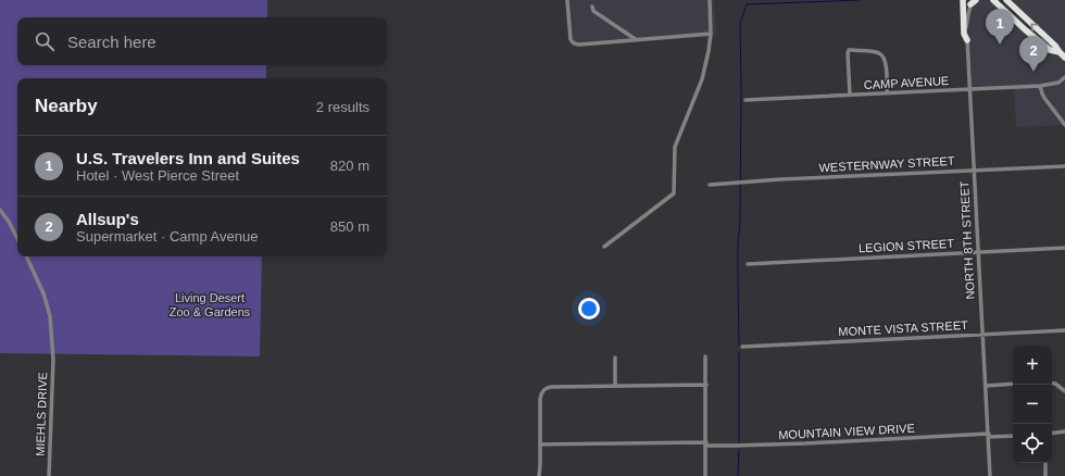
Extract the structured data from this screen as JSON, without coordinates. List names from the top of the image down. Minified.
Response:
{"streets":{"street":["CAMP AVENUE","WESTERNWAY STREET","NORTH 8TH STREET","LEGION STREET","MONTE VISTA STREET","MIEHLS DRIVE","MOUNTAIN VIEW DRIVE"]},"crossings":[["CAMP AVENUE","NORTH 8TH STREET"],["WESTERNWAY STREET","NORTH 8TH STREET"],["NORTH 8TH STREET","LEGION STREET"],["NORTH 8TH STREET","MONTE VISTA STREET"],["NORTH 8TH STREET","MOUNTAIN VIEW DRIVE"]],"parks":["Living Desert Zoo & Gardens"],"page":{"pins":["1","2"],"search":"Search here","heading":["Nearby","2 results"],"list":[{"mark":"1","name":"U.S. Travelers Inn and Suites","note":"Hotel · West Pierce Street","value":"820 m"},{"mark":"2","name":"Allsup's","note":"Supermarket · Camp Avenue","value":"850 m"}],"map_buttons":["+","−"]}}
